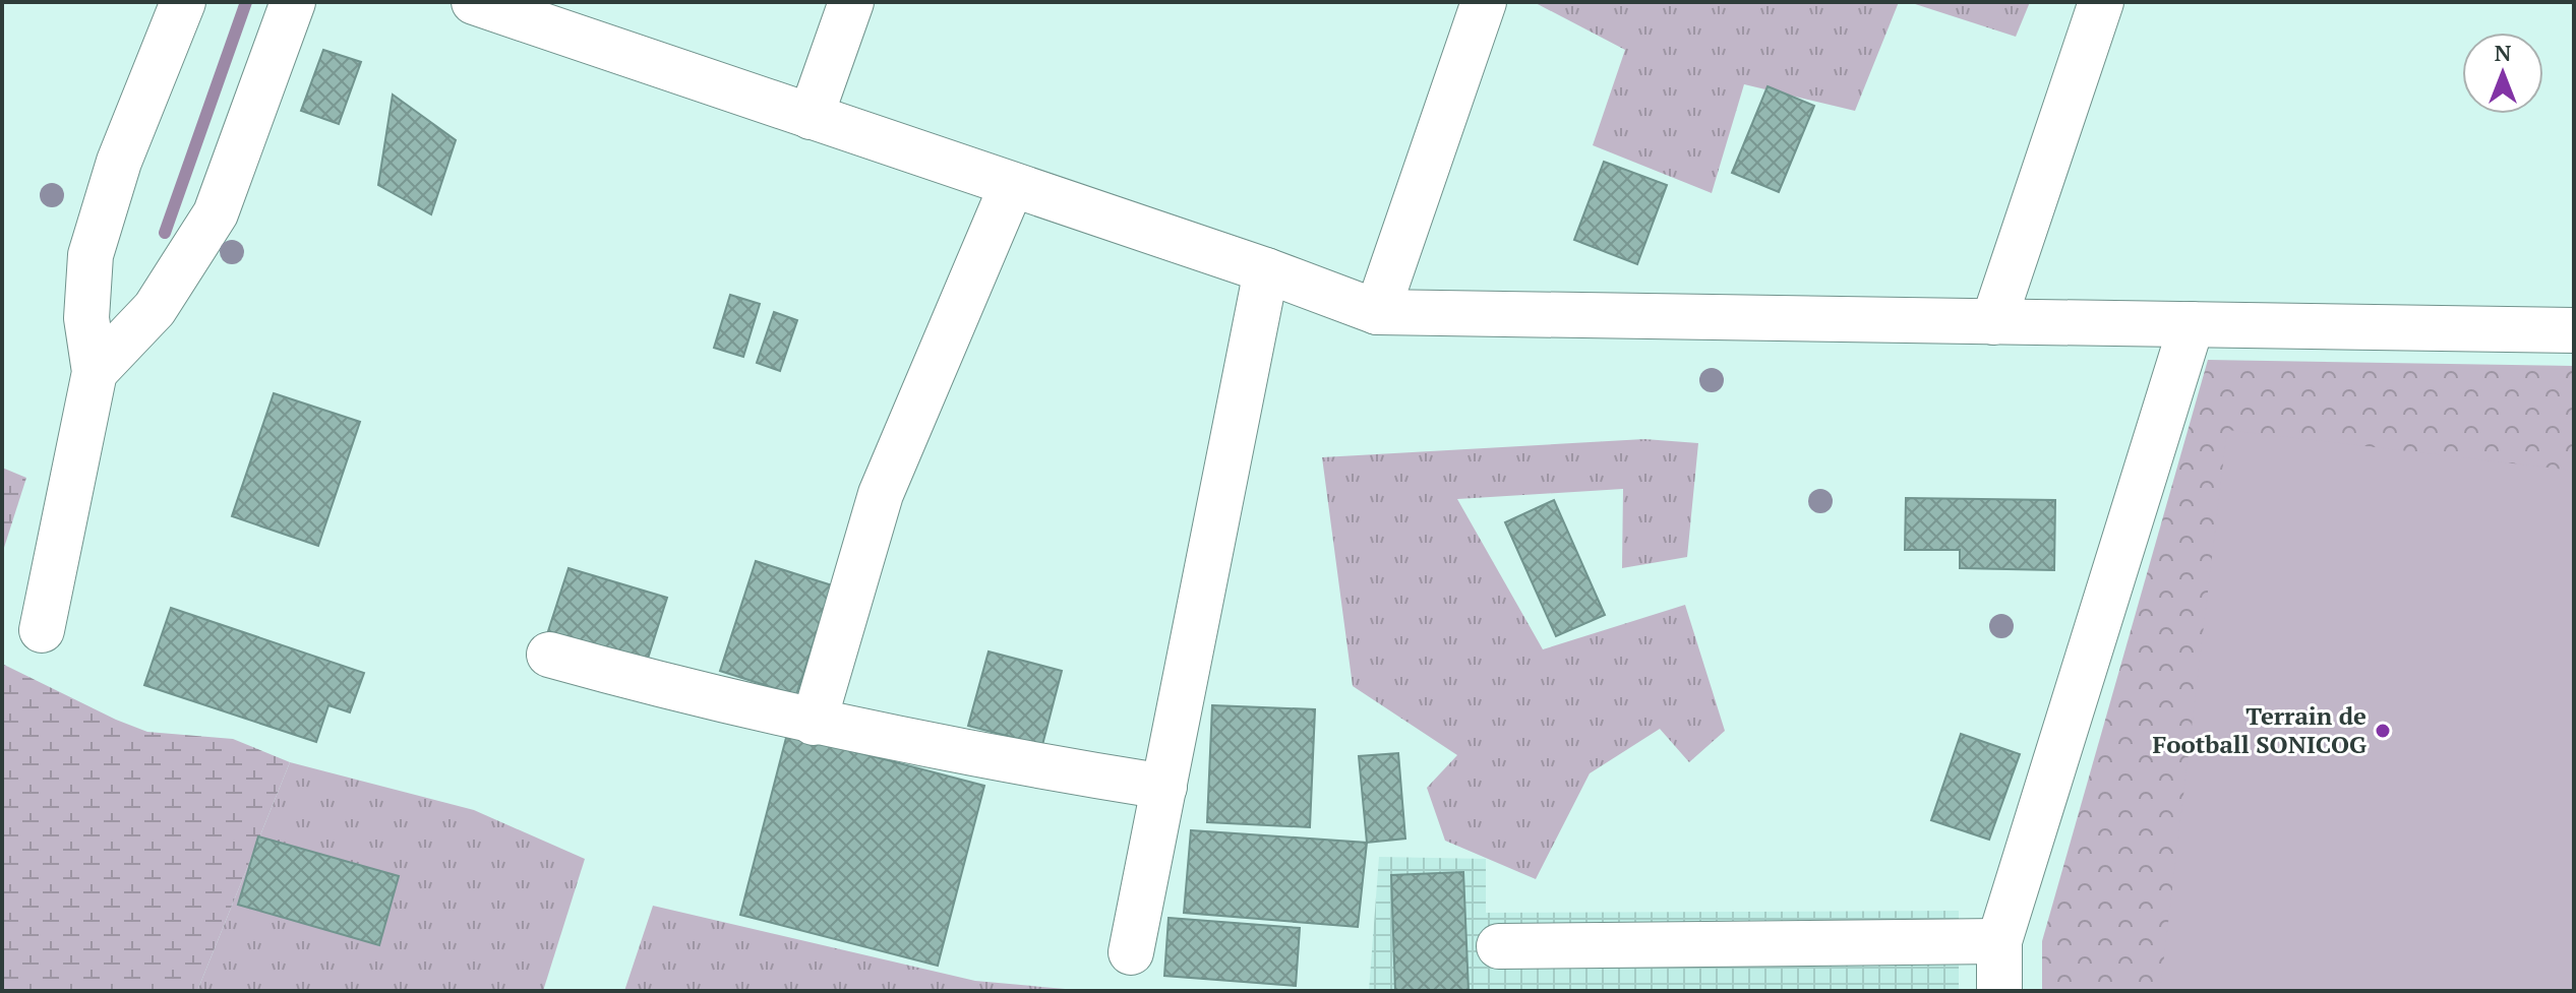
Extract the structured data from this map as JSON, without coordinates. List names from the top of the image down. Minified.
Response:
{"places":["Terrain de Football SONICOG"],"north":"top"}
